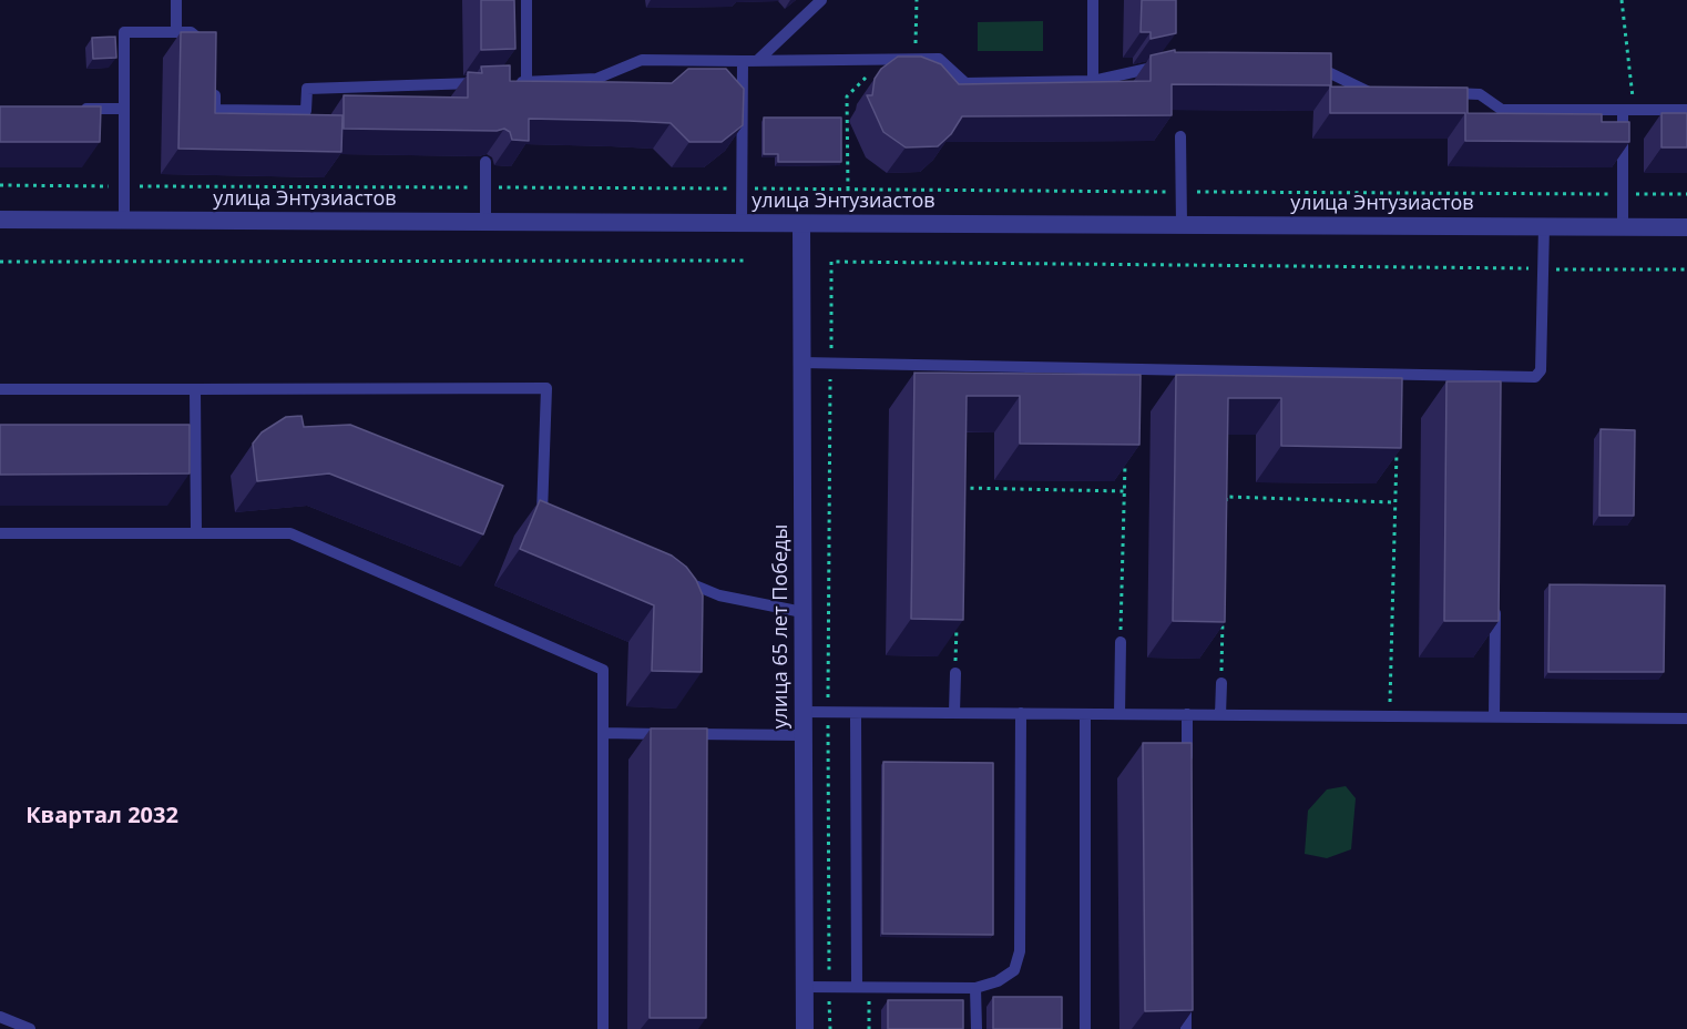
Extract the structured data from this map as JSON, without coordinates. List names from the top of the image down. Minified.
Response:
{"streets":{"street":["улица Энтузиастов","улица 65 лет Победы"]},"crossings":[["улица Энтузиастов","улица 65 лет Победы"]],"districts":["Квартал 2032"]}
